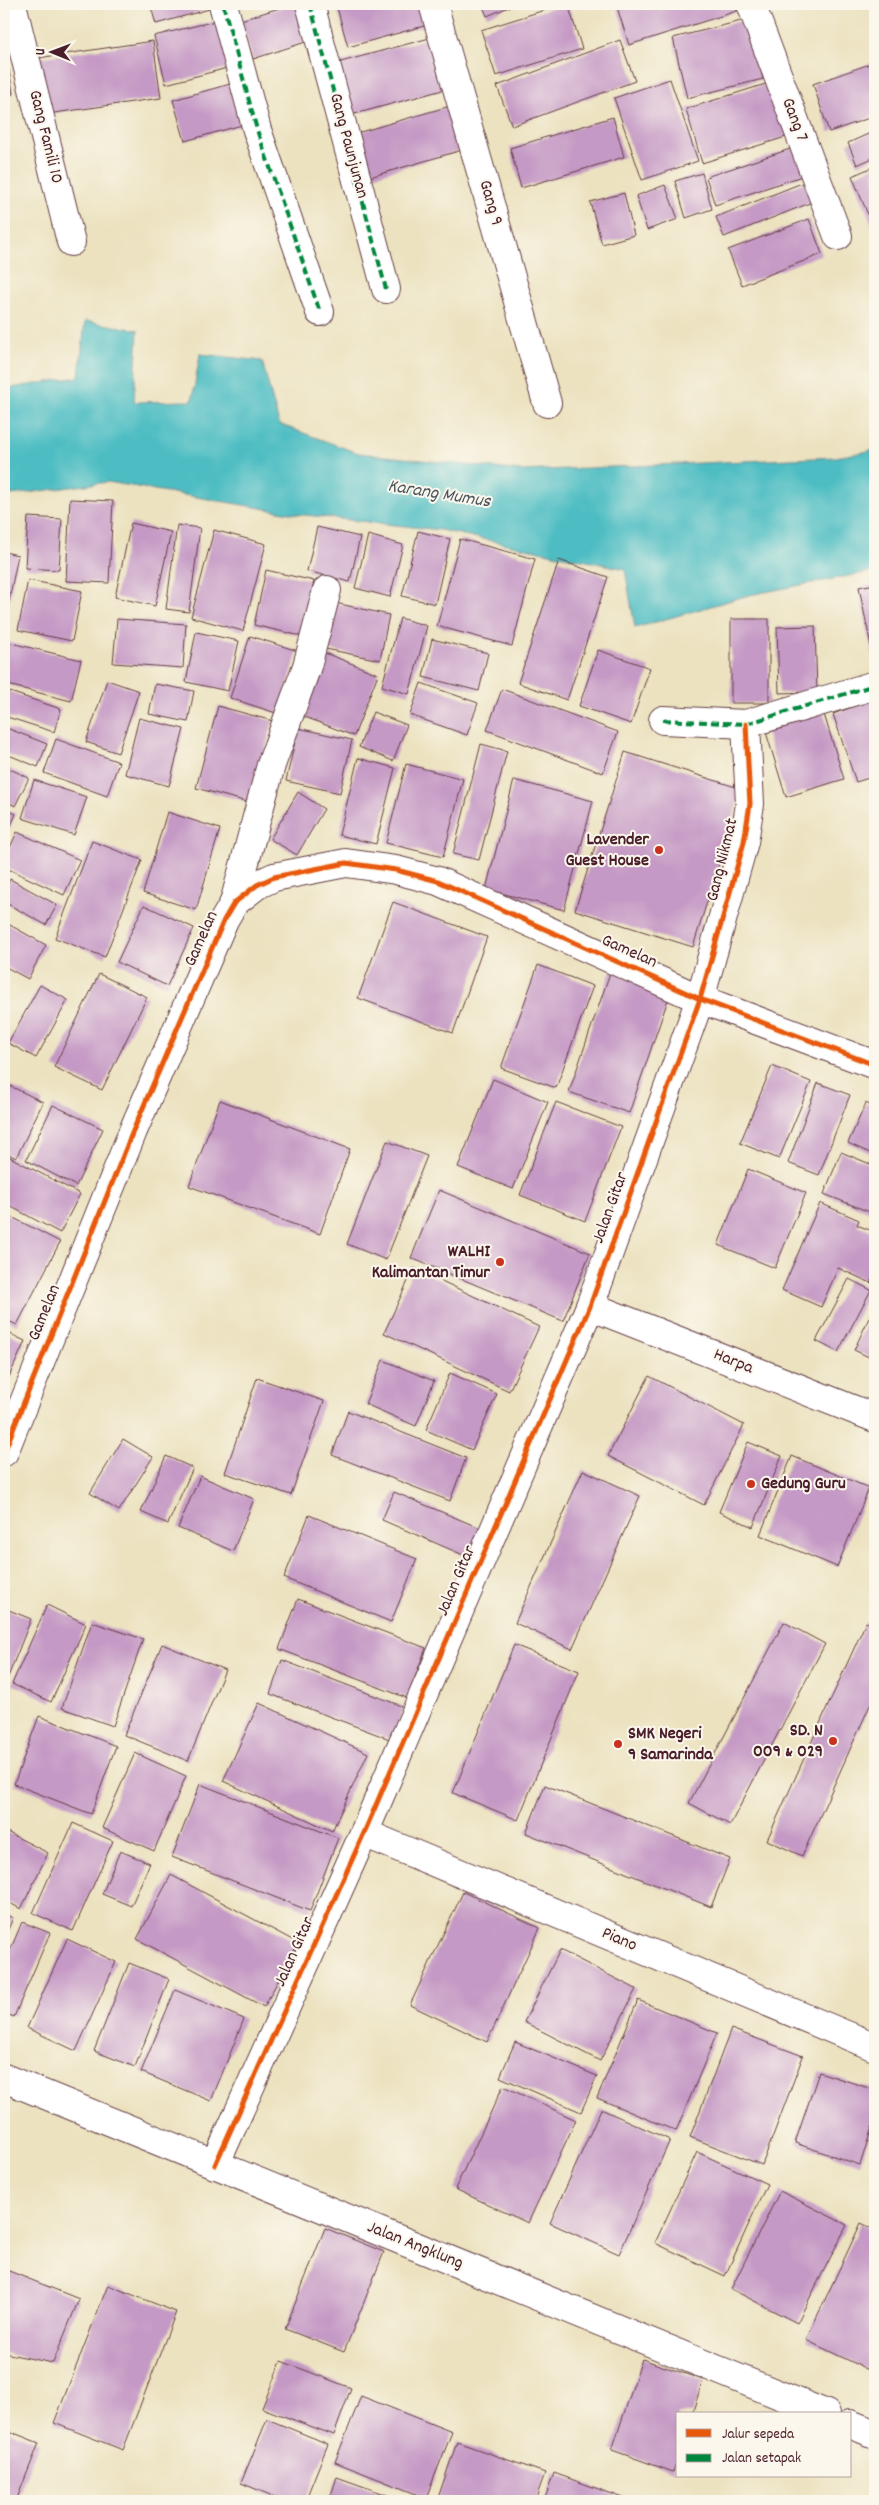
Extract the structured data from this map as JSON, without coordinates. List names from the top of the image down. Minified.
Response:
{"streets":{"street":["Gang 7","Gang Famili 10","Gang Paunjunan","Gang 9","Gang Nikmat","Gamelan","Jalan Gitar","Harpa","Piano","Jalan Angklung"]},"crossings":[["Gang Nikmat","Gamelan"],["Gang Nikmat","Jalan Gitar"],["Gamelan","Jalan Gitar"],["Jalan Gitar","Harpa"],["Jalan Gitar","Piano"],["Jalan Gitar","Jalan Angklung"]],"water":["Karang Mumus"],"places":["Lavender Guest House","WALHI Kalimantan Timur","Gedung Guru","SD. N 009 & 029","SMK Negeri 9 Samarinda"],"legend":["Jalur sepeda","Jalan setapak"],"north":"left"}
